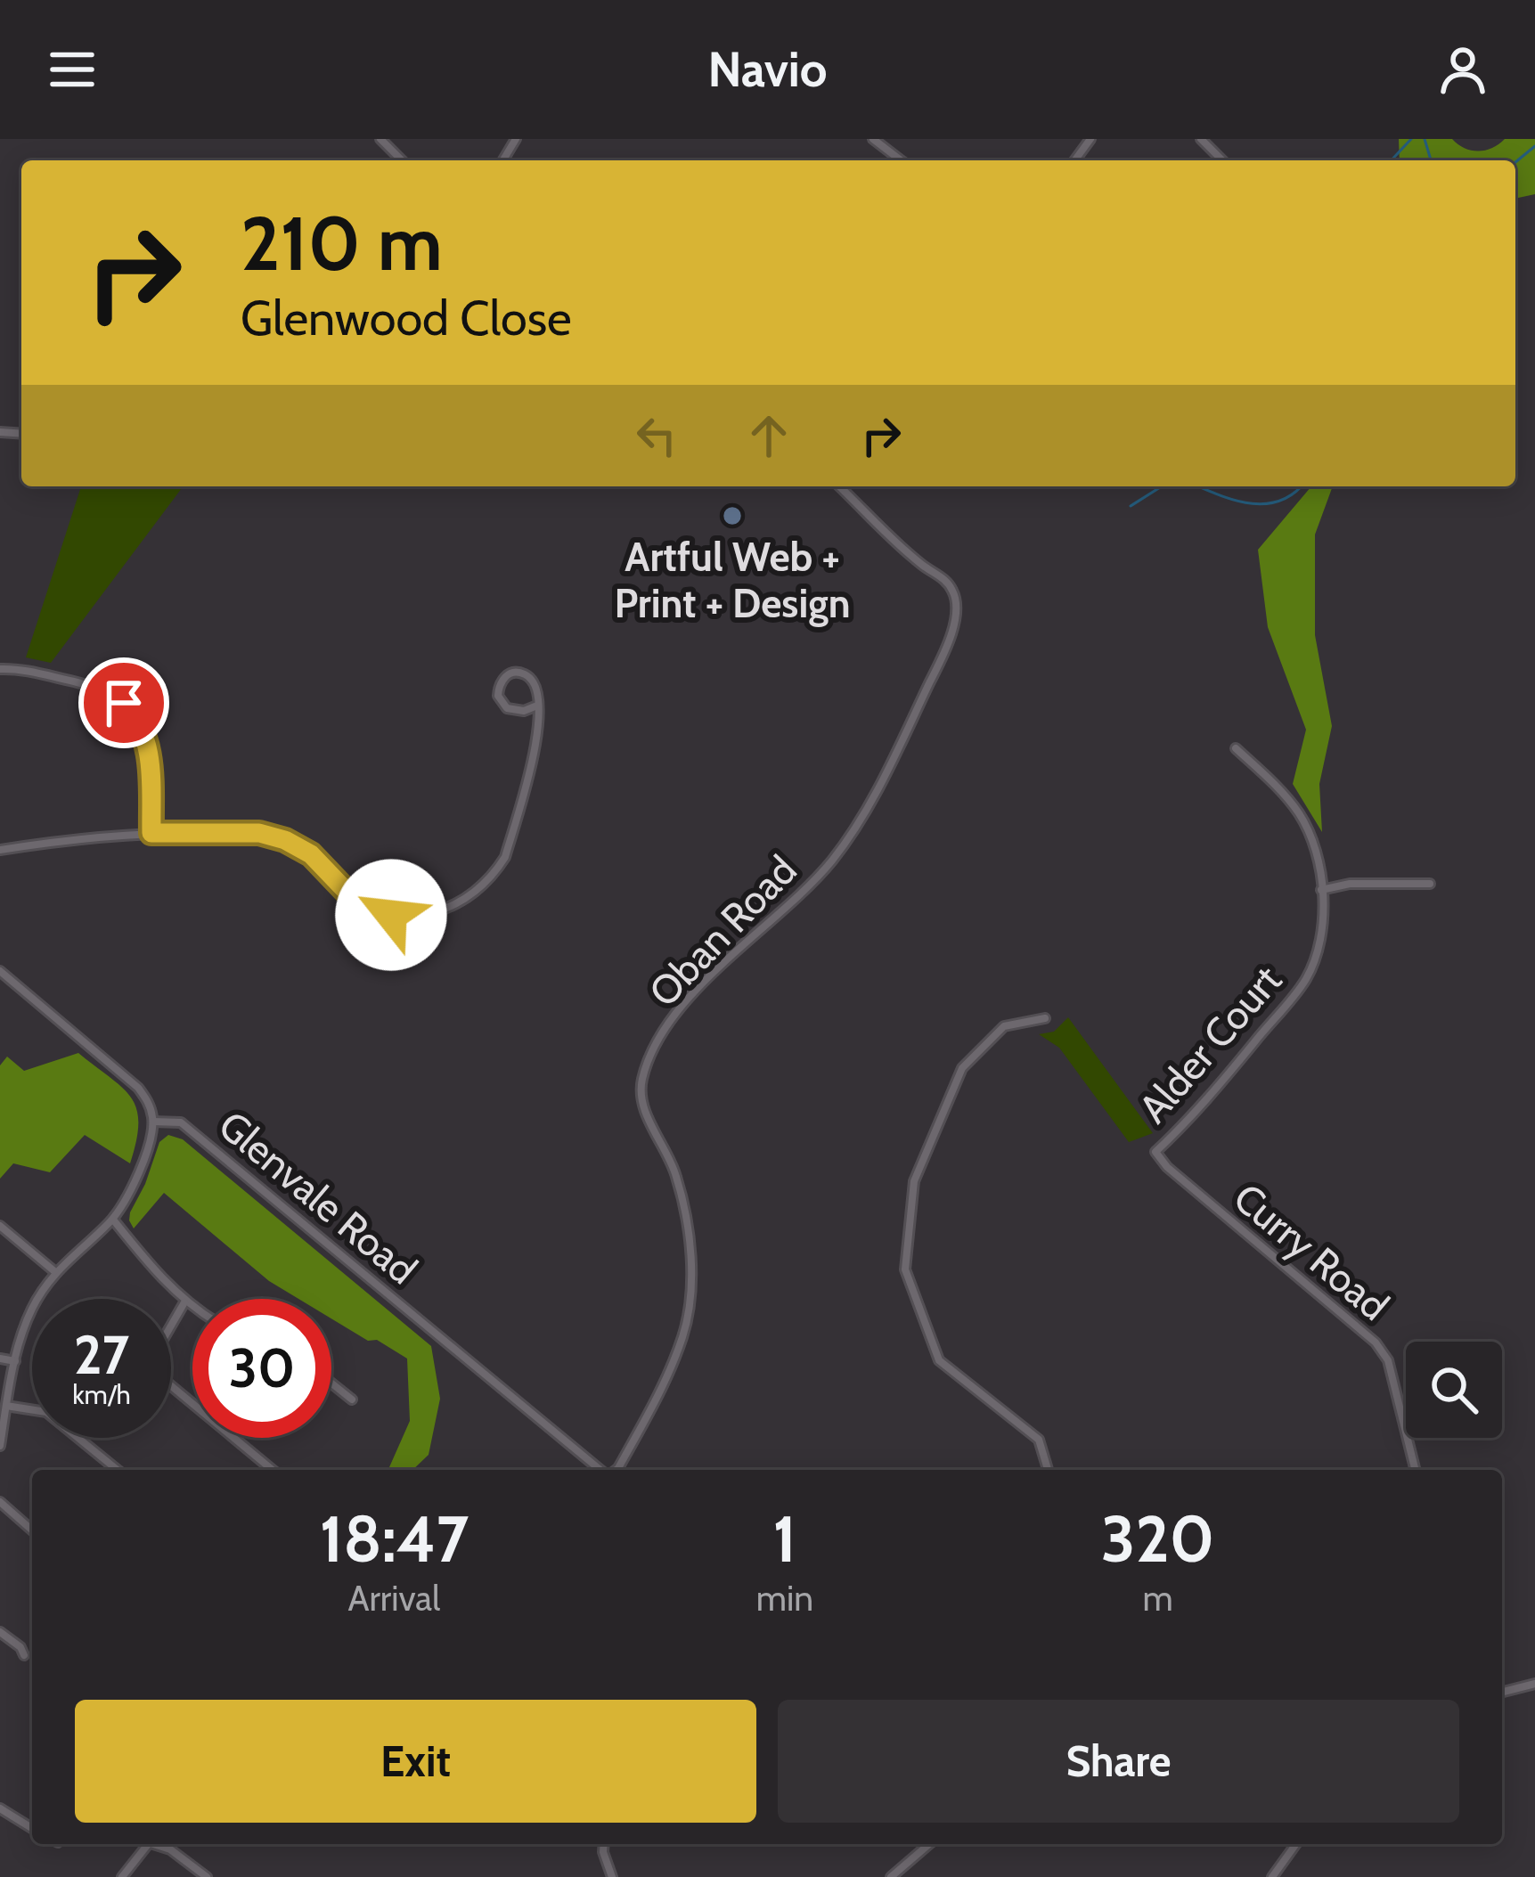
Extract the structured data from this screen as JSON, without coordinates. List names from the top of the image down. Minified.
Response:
{"streets":{"street":["Oban Road","Alder Court","Glenvale Road","Curry Road"]},"crossings":[["Alder Court","Curry Road"]],"places":["Artful Web + Print + Design"],"page":{"header":"Navio","turn":["210 m","Glenwood Close"],"speed":"27 km/h","limit":"30","eta":["18:47","Arrival","1","min","320","m"],"buttons":["Exit","Share"]}}
